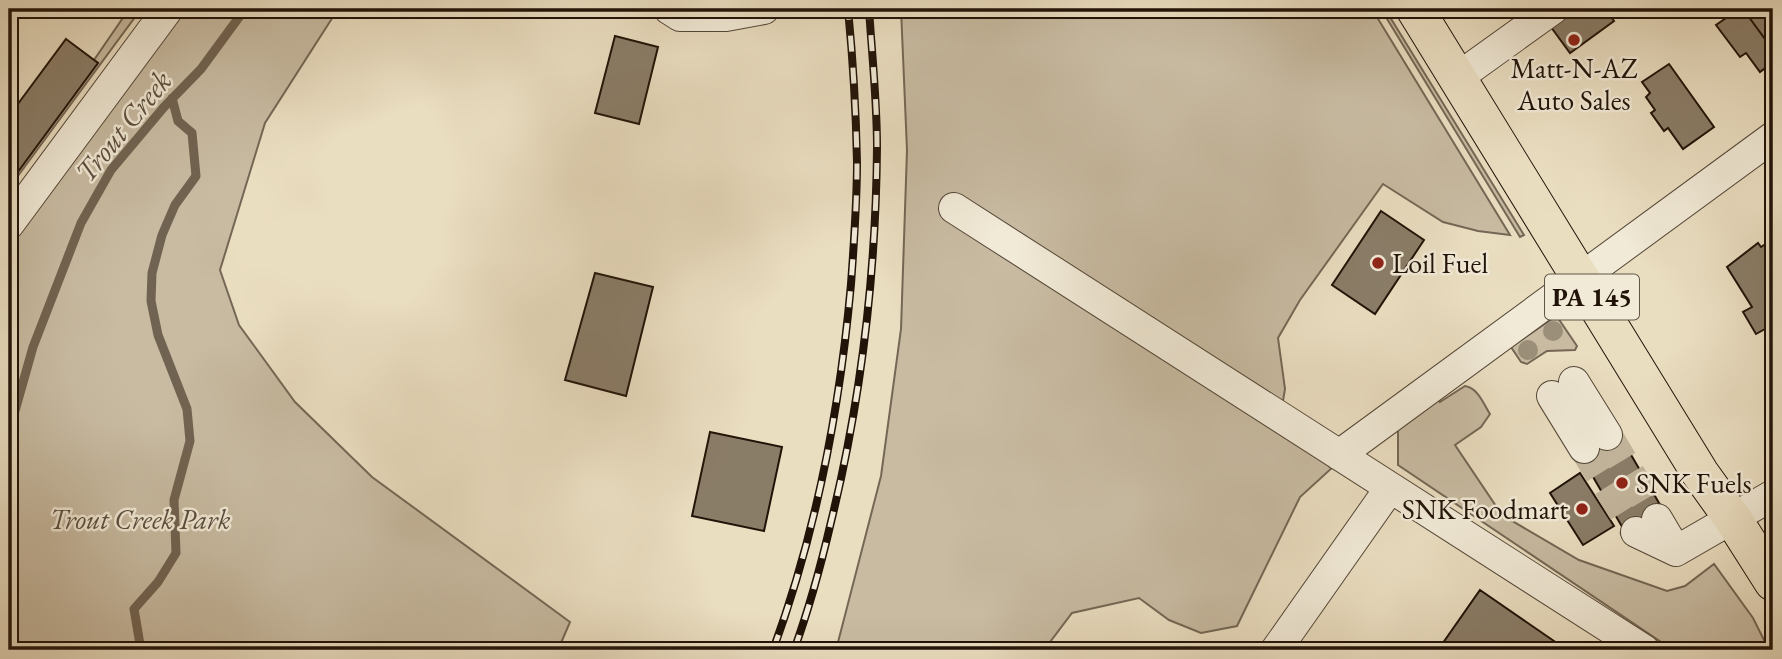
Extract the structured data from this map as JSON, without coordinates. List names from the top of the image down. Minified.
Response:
{"streets":{"main road":["PA 145"]},"water":["Trout Creek"],"parks":["Trout Creek Park"],"places":["Matt-N-AZ Auto Sales","Loil Fuel","SNK Fuels","SNK Foodmart"]}
